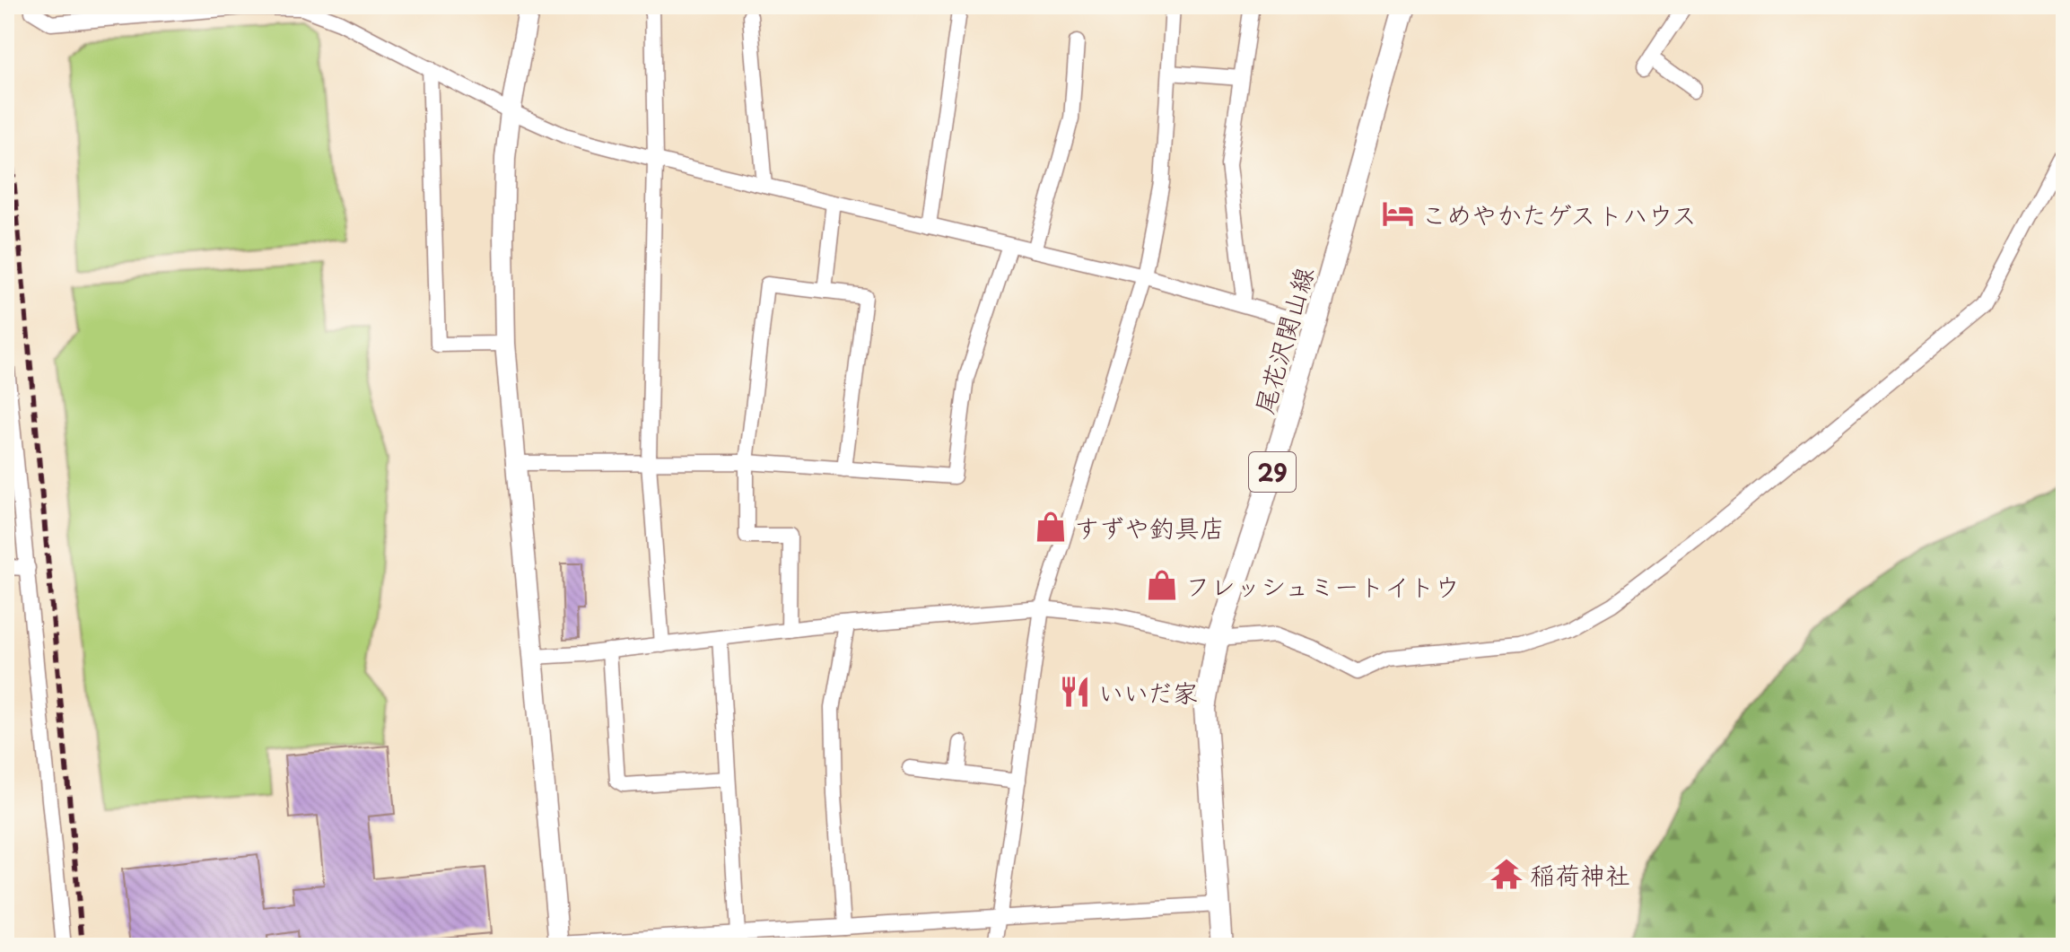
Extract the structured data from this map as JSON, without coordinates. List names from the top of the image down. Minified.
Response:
{"streets":{"main road":["尾花沢関山線","29"]},"places":{"hotel":["こめやかたゲストハウス"],"shop":["すずや釣具店","フレッシュミートイトウ"],"restaurant":["いいだ家"],"temple":["稲荷神社"]}}
